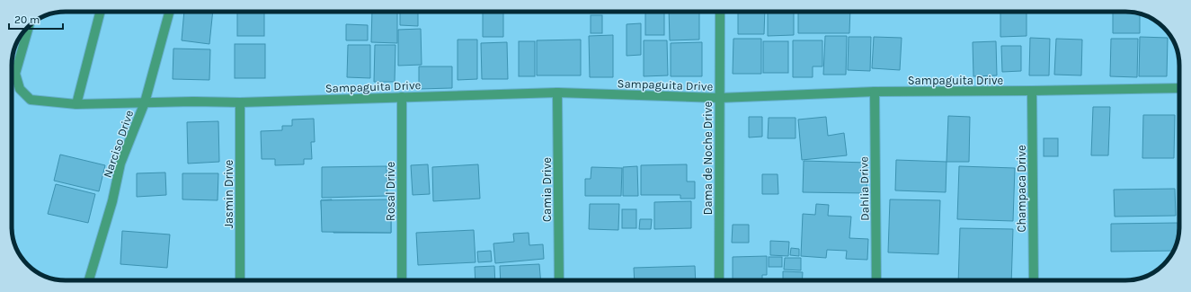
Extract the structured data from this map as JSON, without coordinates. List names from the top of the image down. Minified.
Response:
{"streets":{"street":["Sampaguita Drive","Narciso Drive","Dama de Noche Drive","Dahlia Drive","Champaca Drive","Camia Drive","Rosal Drive","Jasmin Drive"]},"crossings":[["Sampaguita Drive","Narciso Drive"],["Sampaguita Drive","Dama de Noche Drive"],["Sampaguita Drive","Dahlia Drive"],["Sampaguita Drive","Champaca Drive"],["Sampaguita Drive","Camia Drive"],["Sampaguita Drive","Rosal Drive"],["Sampaguita Drive","Jasmin Drive"]],"scale_bar":"20 m"}
